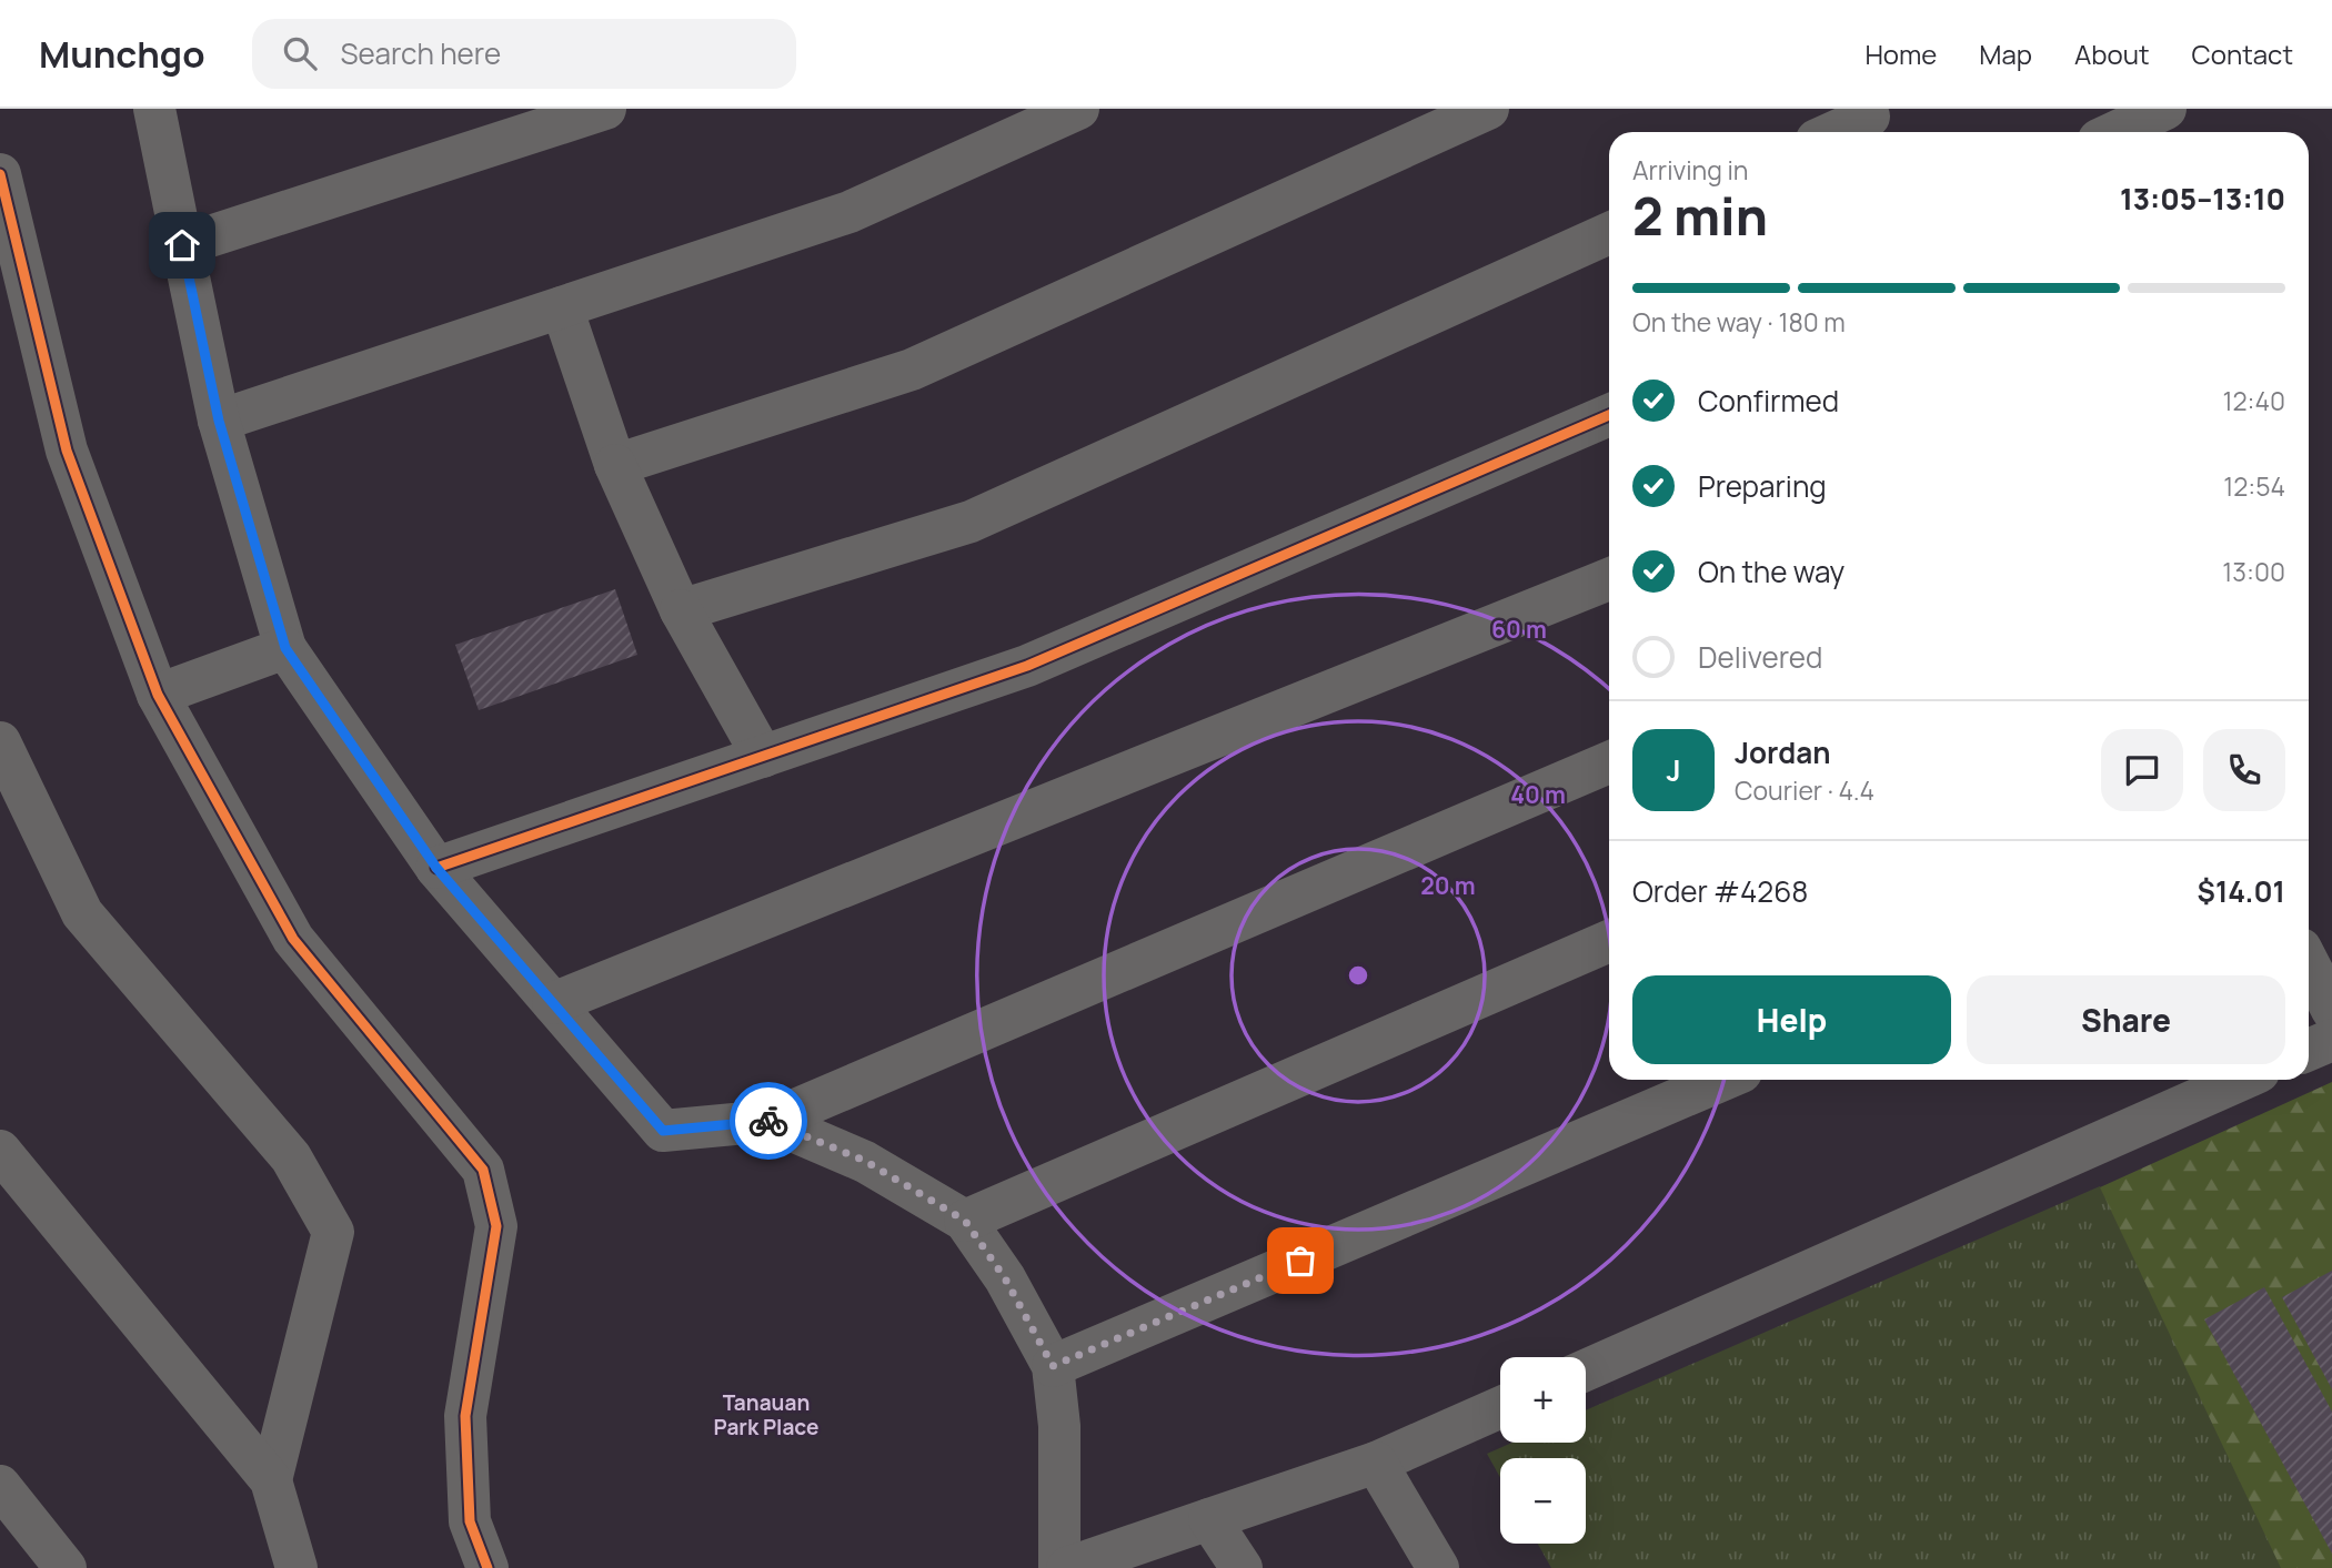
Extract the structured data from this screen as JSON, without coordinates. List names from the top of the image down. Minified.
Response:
{"districts":["Tanauan Park Place"],"page":{"header":"Munchgo","search":"Search here","nav":["Home","Map","About","Contact"],"heading":["2 min","Arriving in","13:05–13:10"],"panel":["Jordan","Courier · 4.4","Order #4268","$14.01"],"bar":"On the way · 180 m","list":[["Confirmed","12:40"],["Preparing","12:54"],["On the way","13:00"],"Delivered"],"round":"J","buttons":["Help","Share"],"map_buttons":["+","−"]},"rings":["60 m","40 m","20 m"]}
